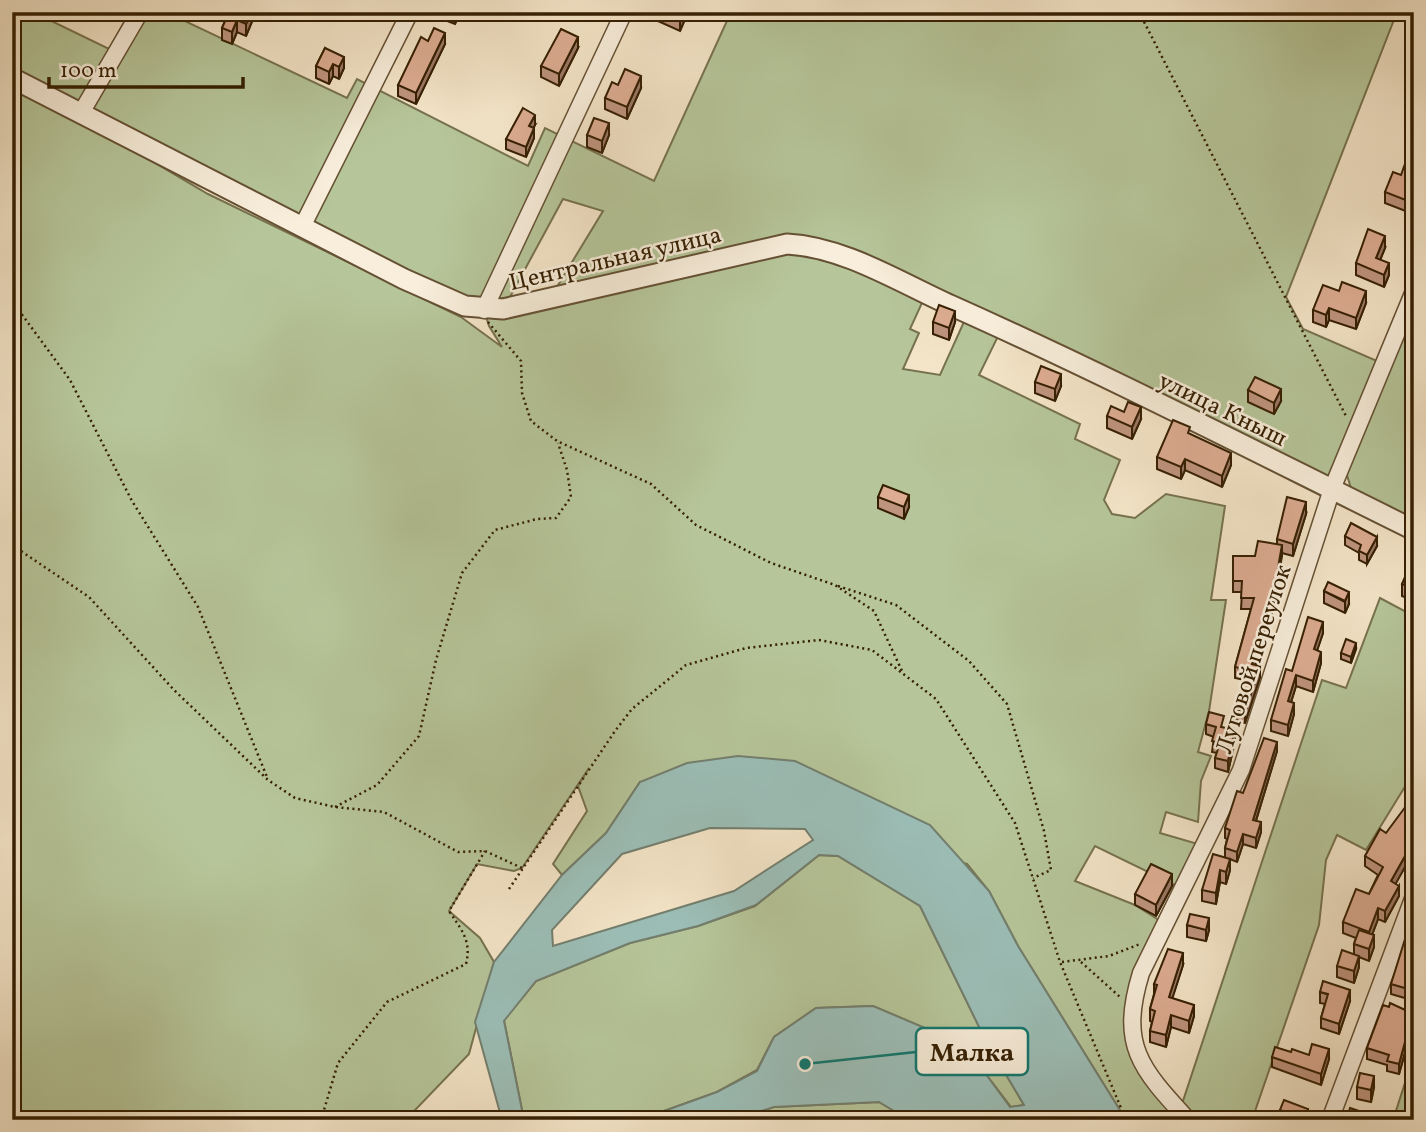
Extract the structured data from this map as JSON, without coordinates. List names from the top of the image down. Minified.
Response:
{"streets":{"street":["Центральная улица","улица Кныш","Луговой переулок"]},"crossings":[["Центральная улица","улица Кныш"],["улица Кныш","Луговой переулок"]],"places":["Малка"],"scale_bar":"100 m"}
